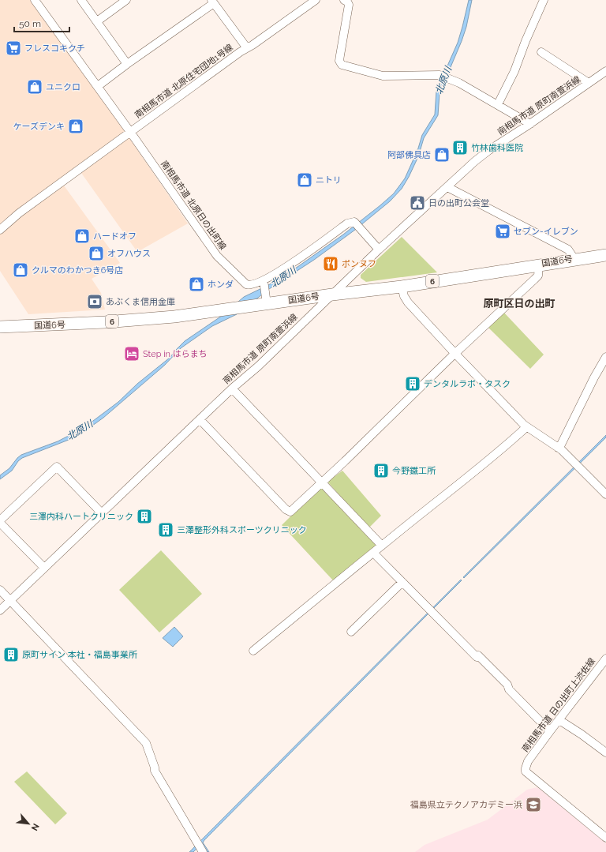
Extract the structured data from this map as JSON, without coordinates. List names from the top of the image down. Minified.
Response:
{"streets":{"highway":["国道6号","6"],"street":["南相馬市道 北原住宅団地1号線","南相馬市道 原町南萱浜線","南相馬市道 北原日の出町線","南相馬市道 日の出町上渋佐線"]},"crossings":[["南相馬市道 北原住宅団地1号線","南相馬市道 北原日の出町線"],["南相馬市道 原町南萱浜線","南相馬市道 北原日の出町線"],["南相馬市道 原町南萱浜線","国道6号"]],"districts":["原町区日の出町"],"water":["北原川"],"places":{"supermarket":["フレスコキクチ","セブン-イレブン"],"shop":["ユニクロ","ケーズデンキ","阿部佛具店","ニトリ","ハードオフ","オフハウス","クルマのわかつき6号店","ホンダ"],"building":["竹林歯科医院","デンタルラボ・タスク","今野鐵工所","三澤内科ハートクリニック","三澤整形外科スポーツクリニック","原町サイン 本社・福島事業所"],"public building":["日の出町公会堂"],"restaurant":["ポンヌフ"],"bank":["あぶくま信用金庫"],"hotel":["Step in はらまち"],"school or university":["福島県立テクノアカデミー浜"]},"scale_bar":"50 m","north":"bottom right"}
